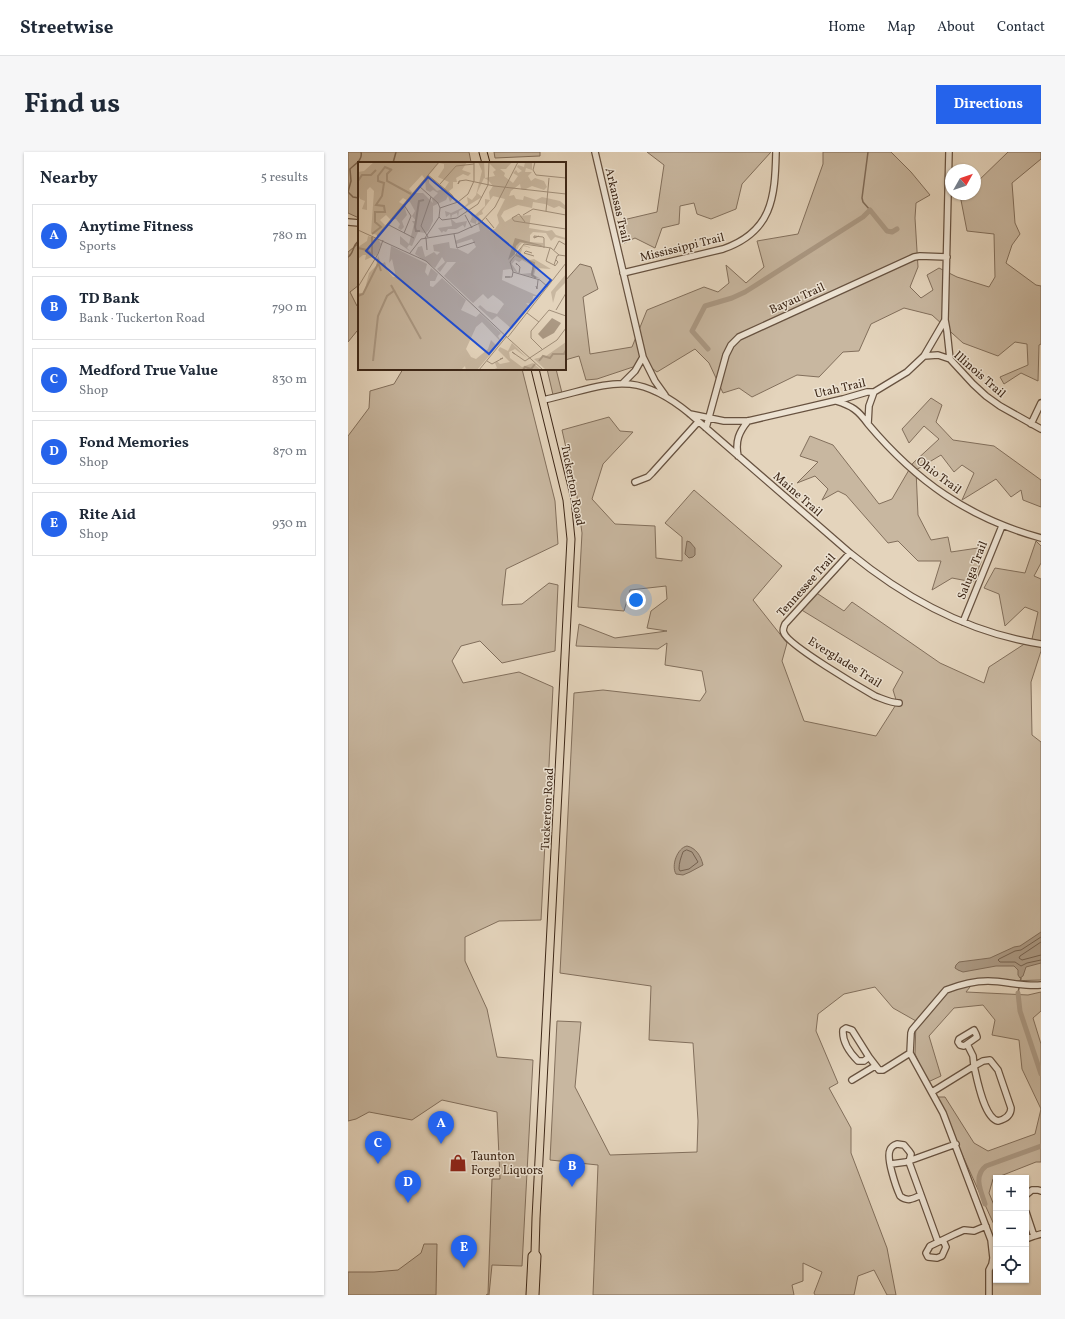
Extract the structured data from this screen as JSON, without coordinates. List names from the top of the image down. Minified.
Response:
{"streets":{"main road":["Tuckerton Road"],"street":["Arkansas Trail","Mississippi Trail","Bayau Trail","Illinois Trail","Utah Trail","Ohio Trail","Maine Trail","Saluga Trail","Tennessee Trail","Everglades Trail"]},"crossings":[["Arkansas Trail","Mississippi Trail"],["Arkansas Trail","Maine Trail"],["Bayau Trail","Utah Trail"],["Illinois Trail","Utah Trail"],["Utah Trail","Ohio Trail"],["Utah Trail","Maine Trail"],["Ohio Trail","Saluga Trail"],["Tuckerton Road","Maine Trail"],["Maine Trail","Saluga Trail"],["Maine Trail","Tennessee Trail"],["Tennessee Trail","Everglades Trail"]],"places":{"shop":["Taunton Forge Liquors"]},"north":"top right","page":{"header":"Streetwise","nav":["Home","Map","About","Contact"],"title":"Find us","buttons":"Directions","heading":["Nearby","5 results"],"list":[{"mark":"A","name":"Anytime Fitness","note":"Sports","value":"780 m"},{"mark":"B","name":"TD Bank","note":"Bank · Tuckerton Road","value":"790 m"},{"mark":"C","name":"Medford True Value","note":"Shop","value":"830 m"},{"mark":"D","name":"Fond Memories","note":"Shop","value":"870 m"},{"mark":"E","name":"Rite Aid","note":"Shop","value":"930 m"}],"pins":["A","C","B","D","E"],"map_buttons":["+","−"]}}
